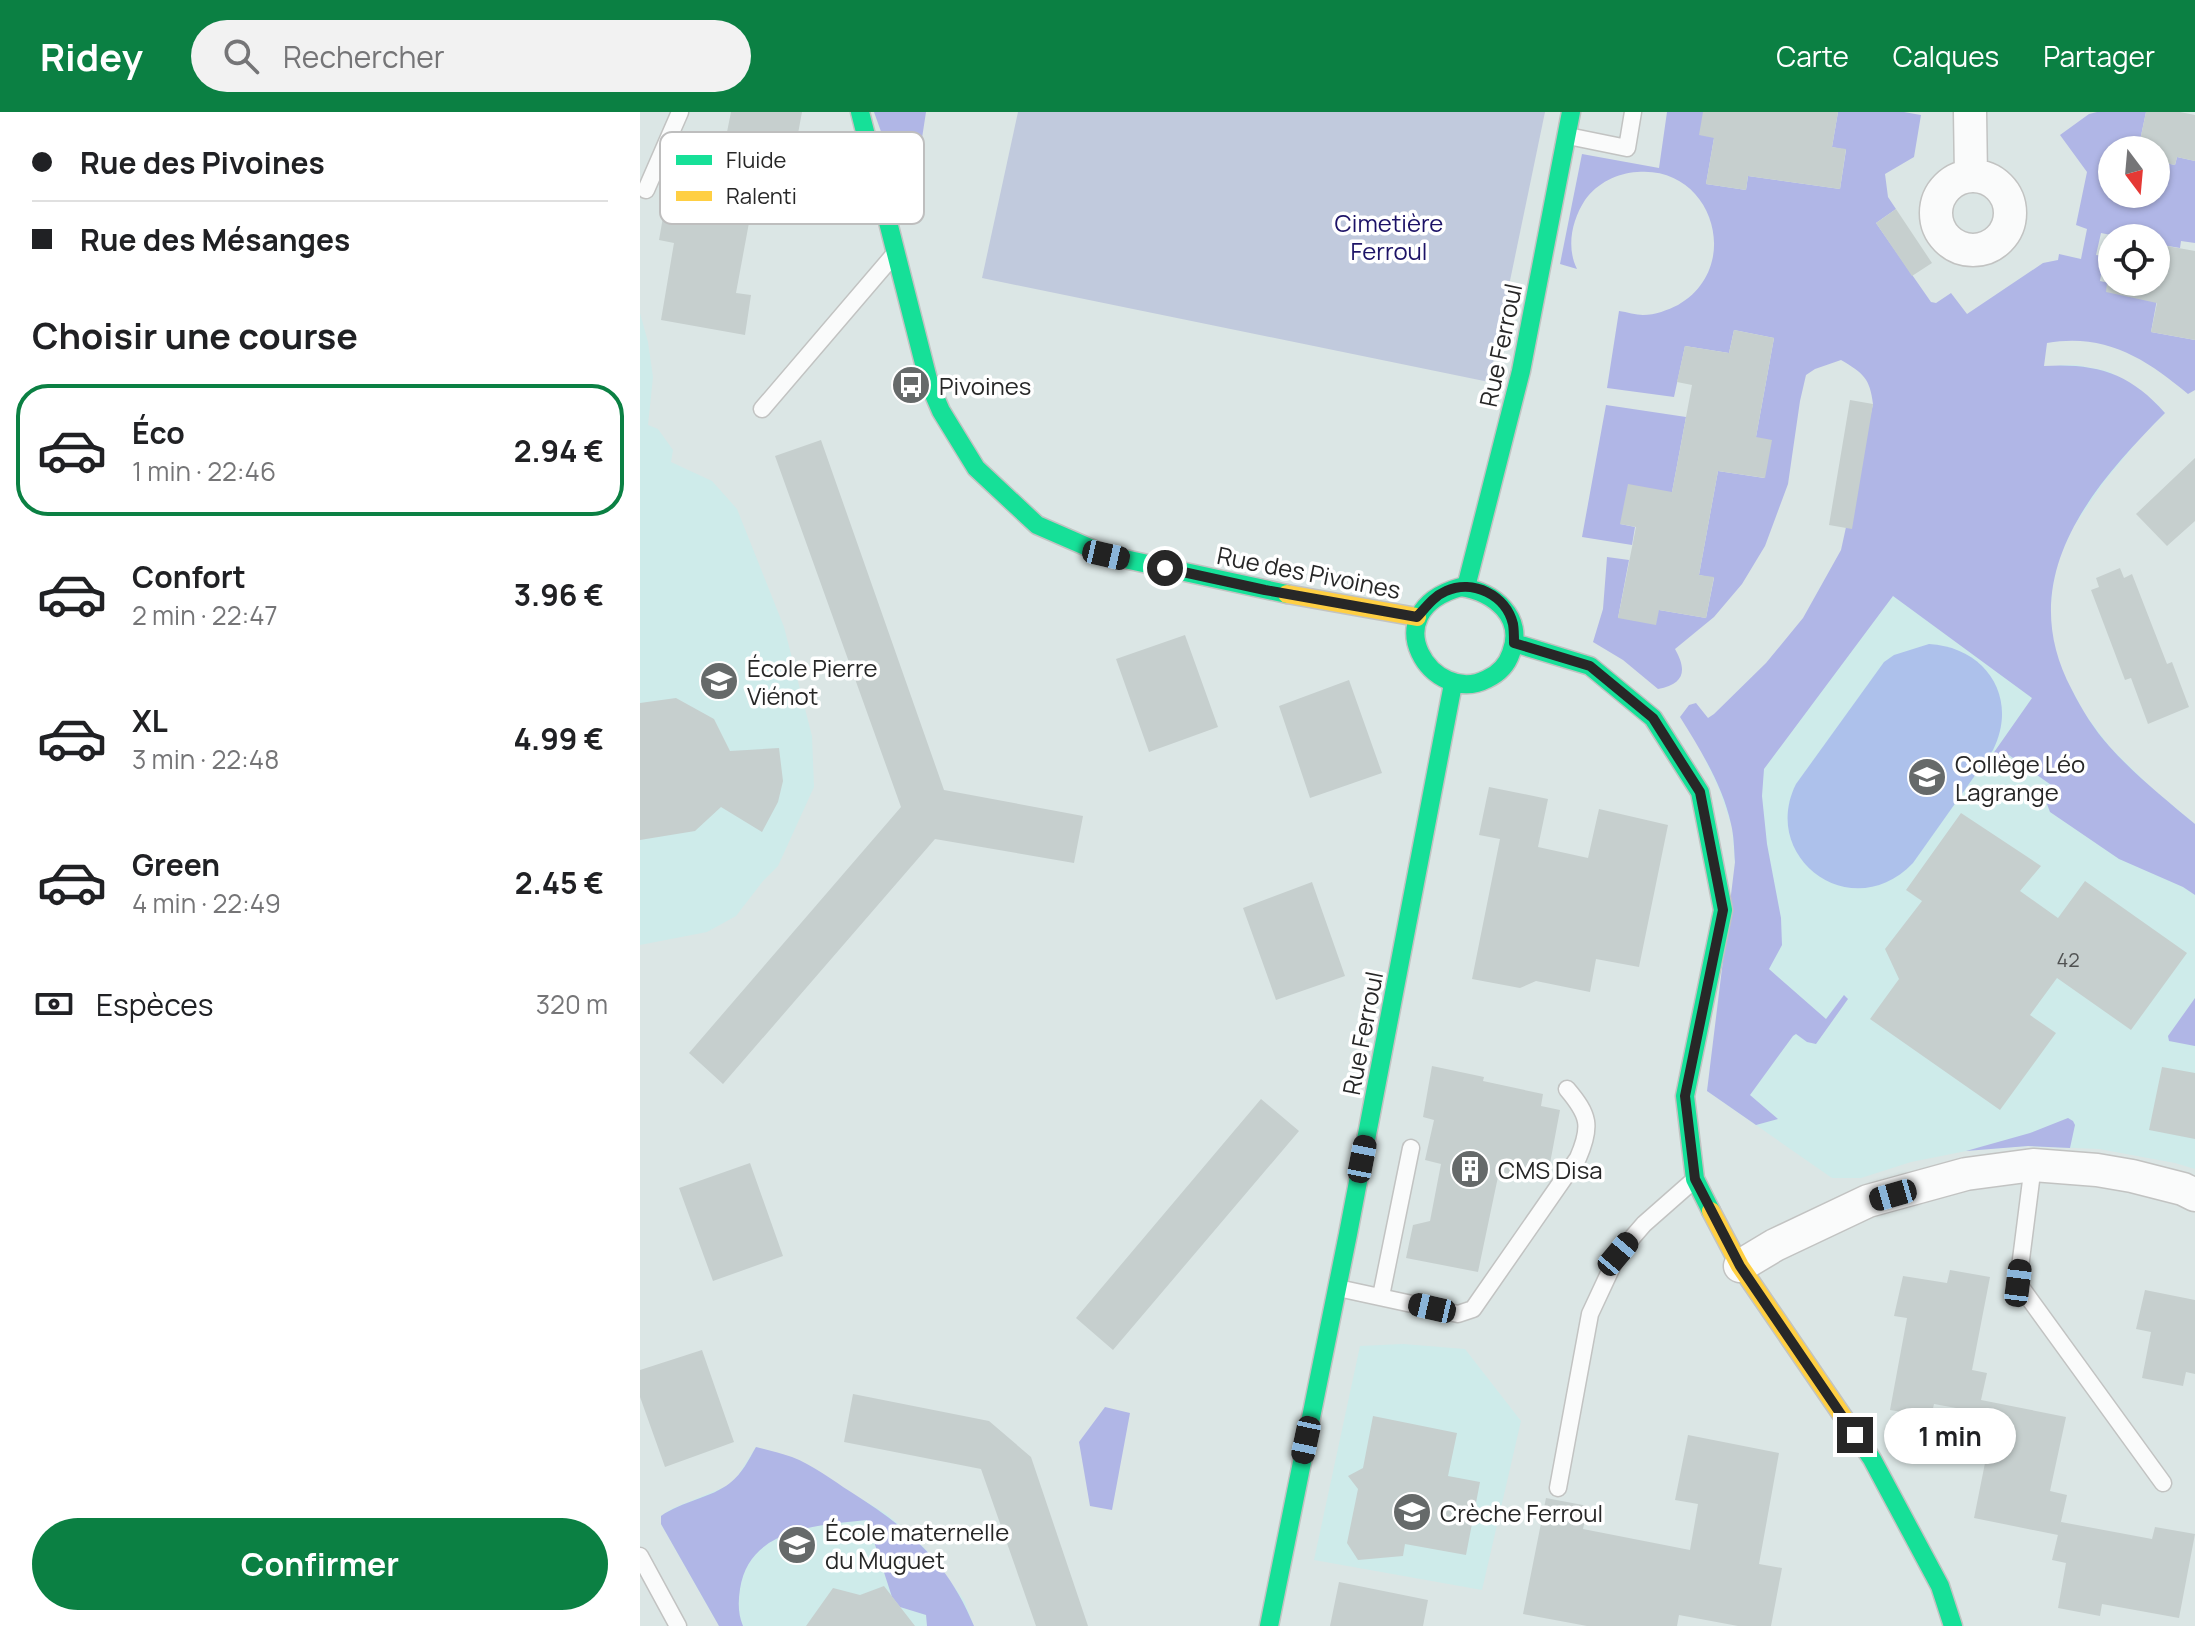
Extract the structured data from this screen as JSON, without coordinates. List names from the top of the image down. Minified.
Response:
{"streets":{"street":["Rue Ferroul","Rue des Pivoines"]},"crossings":[["Rue Ferroul","Rue des Pivoines"]],"parks":["Cimetière Ferroul"],"places":{"bus stop":["Pivoines"],"school or university":["École Pierre Viénot","Collège Léo Lagrange","Crèche Ferroul","École maternelle du Muguet"],"building":["CMS Disa"]},"house_numbers":["42"],"legend":["Fluide","Ralenti"],"north":"bottom","page":{"header":"Ridey","search":"Rechercher","nav":["Carte","Calques","Partager"],"banner":["Rue des Pivoines","Rue des Mésanges"],"heading":"Choisir une course","list":[{"name":"Éco","note":"1 min · 22:46","value":"2.94 €"},{"name":"Confort","note":"2 min · 22:47","value":"3.96 €"},{"name":"XL","note":"3 min · 22:48","value":"4.99 €"},{"name":"Green","note":"4 min · 22:49","value":"2.45 €"}],"pay":["Espèces","320 m"],"bubble":"1 min","buttons":"Confirmer"}}
